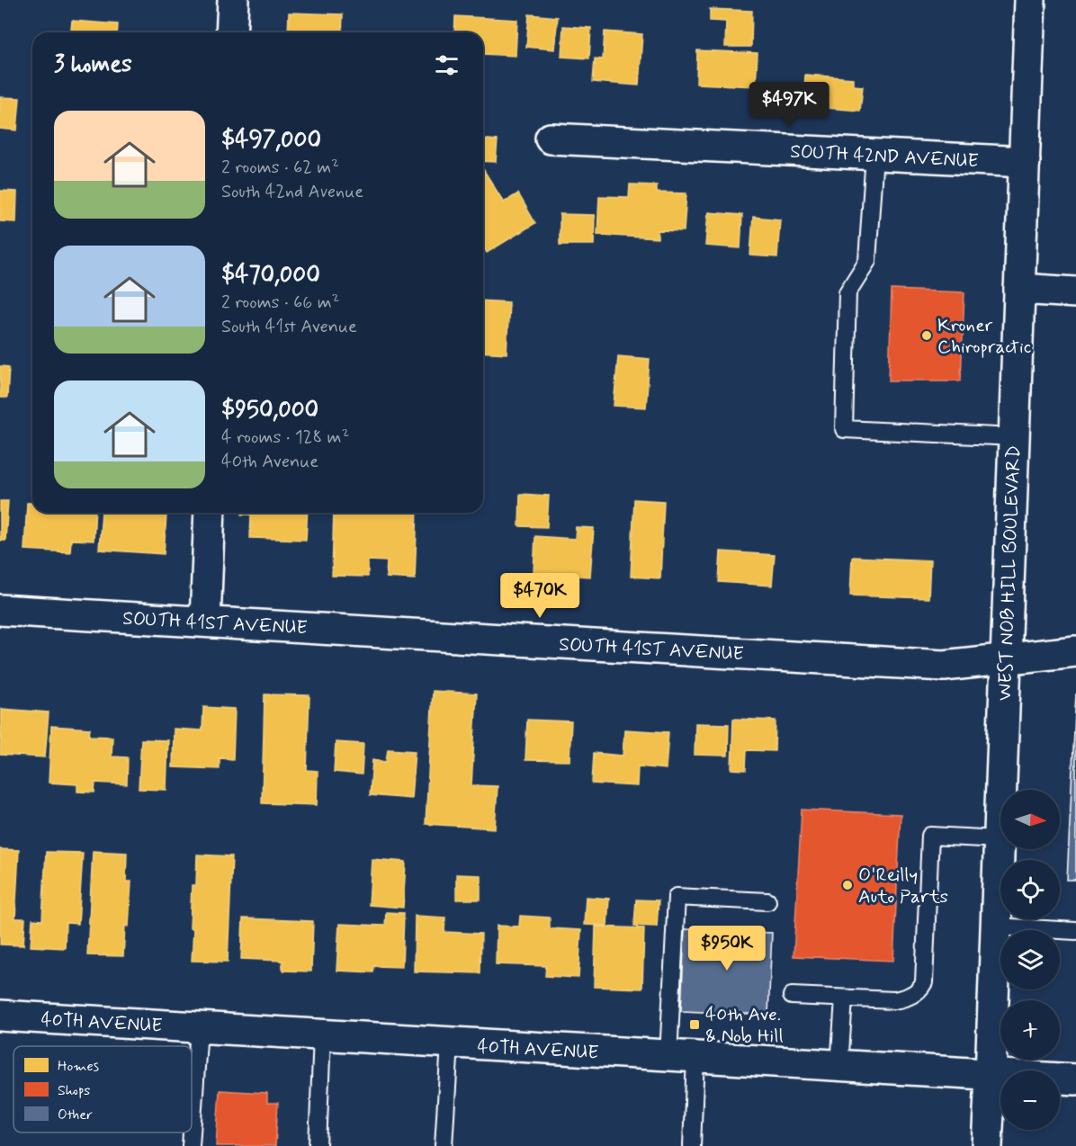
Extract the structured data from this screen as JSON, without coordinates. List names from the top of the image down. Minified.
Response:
{"streets":{"main road":["SOUTH 42ND AVENUE","WEST NOB HILL BOULEVARD","SOUTH 41ST AVENUE","40TH AVENUE"]},"crossings":[["SOUTH 42ND AVENUE","WEST NOB HILL BOULEVARD"],["WEST NOB HILL BOULEVARD","SOUTH 41ST AVENUE"],["WEST NOB HILL BOULEVARD","40TH AVENUE"]],"places":{"other":["Kroner Chiropractic","O'Reilly Auto Parts"],"transit":["40th Ave. & Nob Hill"]},"legend":["Homes","Shops","Other"],"north":"right","page":{"heading":"3 homes","price":["$497K","$470K","$950K"],"list":[{"name":"$497,000","note":"2 rooms · 62 m² · South 42nd Avenue"},{"name":"$470,000","note":"2 rooms · 66 m² · South 41st Avenue"},{"name":"$950,000","note":"4 rooms · 128 m² · 40th Avenue"}],"map_buttons":["+","−"]}}
